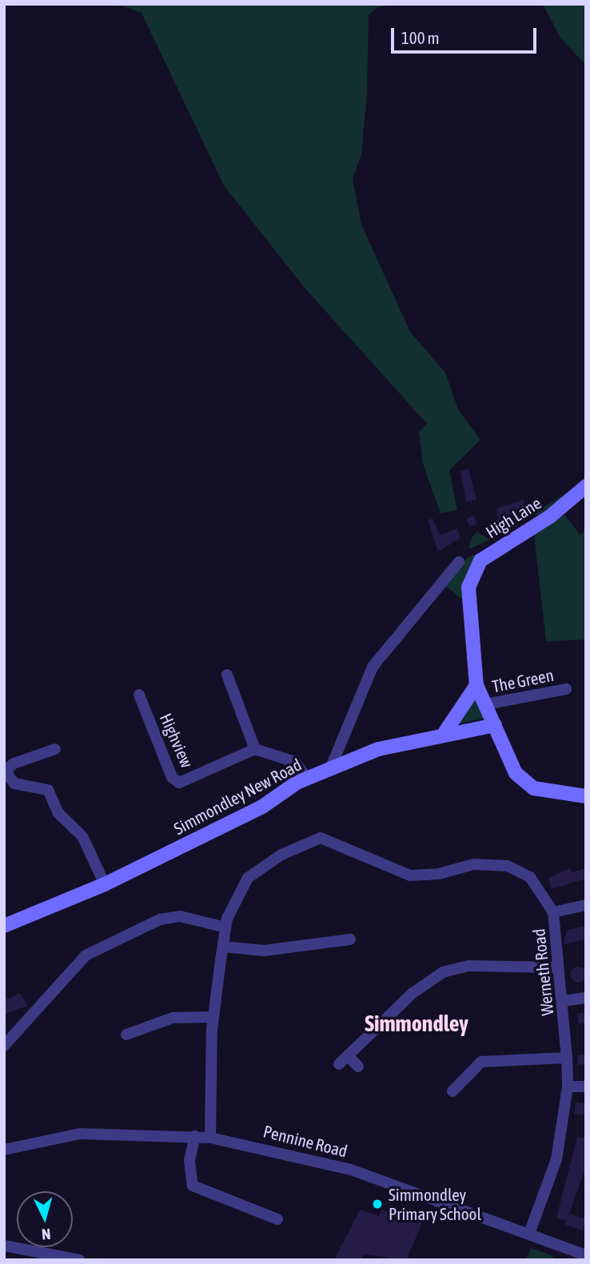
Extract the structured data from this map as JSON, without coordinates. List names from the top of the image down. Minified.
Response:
{"streets":{"street":["High Lane","The Green","Highview","Simmondley New Road","Werneth Road","Pennine Road"]},"crossings":[["High Lane","The Green"],["High Lane","Simmondley New Road"],["Werneth Road","Pennine Road"]],"districts":["Simmondley"],"places":["Simmondley Primary School"],"scale_bar":"100 m","north":"bottom"}
